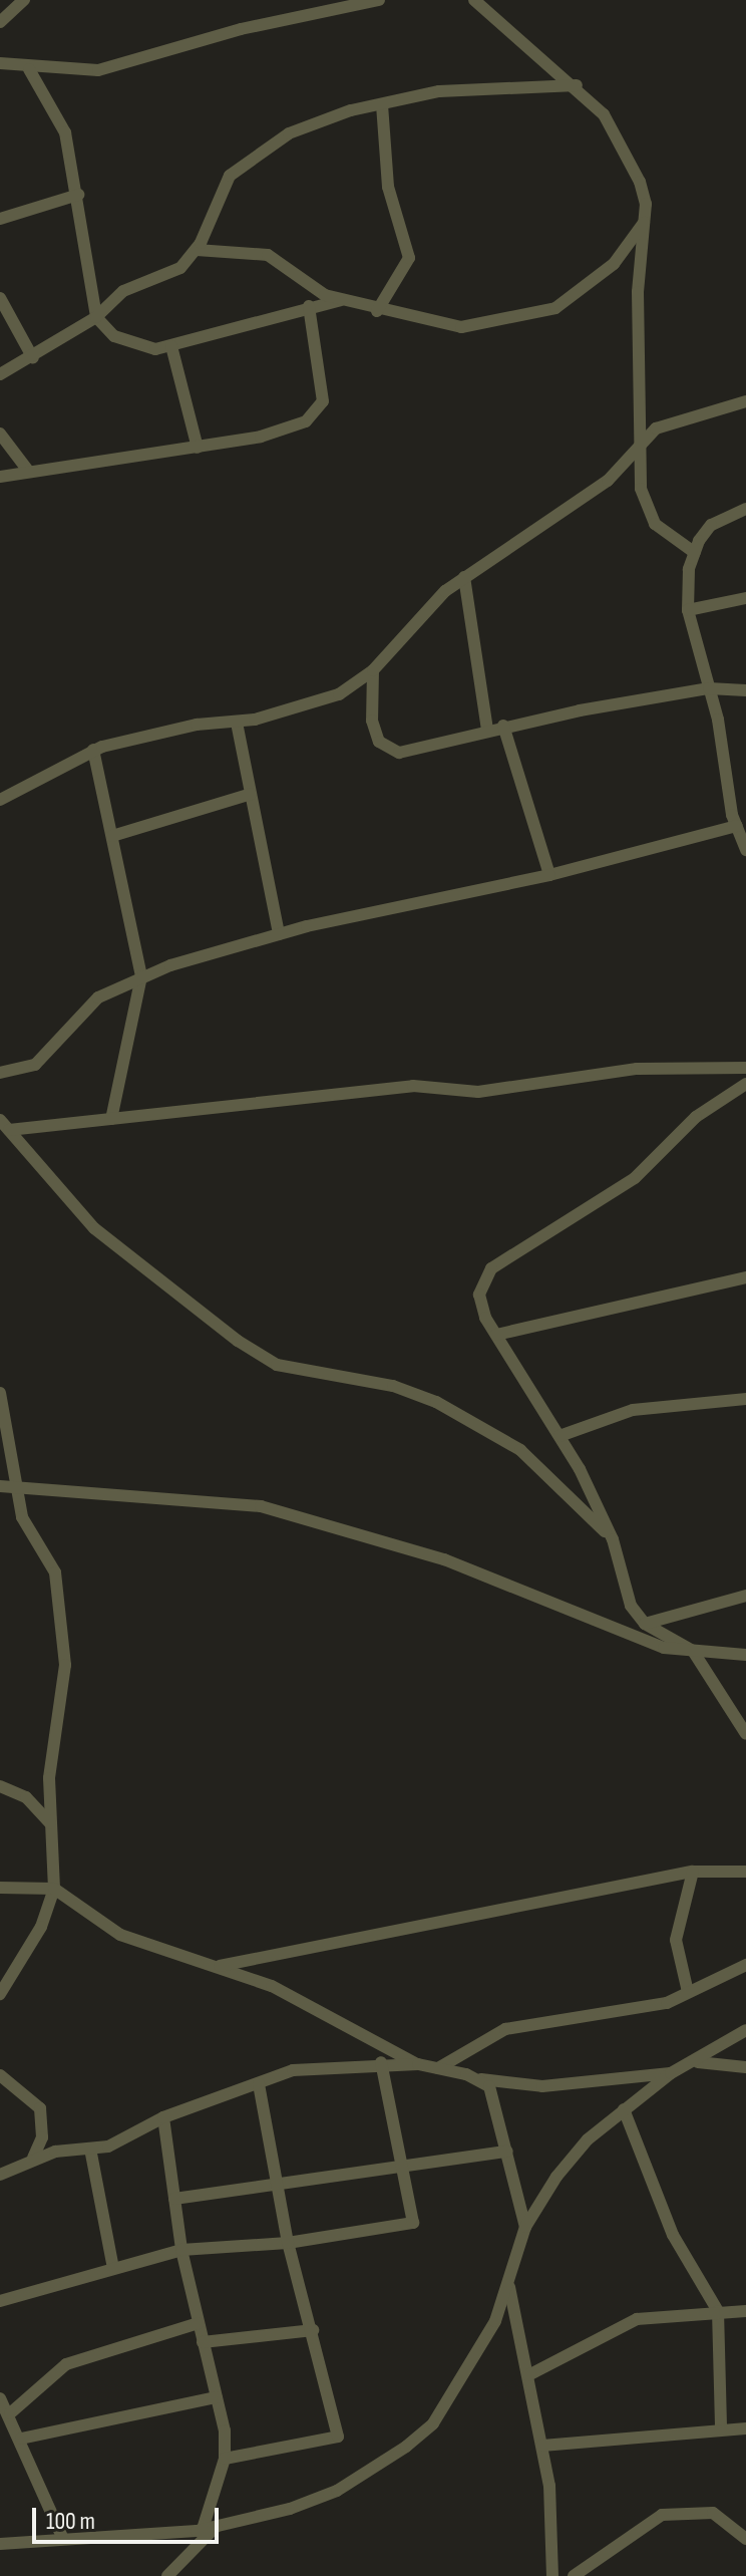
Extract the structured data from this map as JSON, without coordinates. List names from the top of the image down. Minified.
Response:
{"scale_bar":"100 m"}
